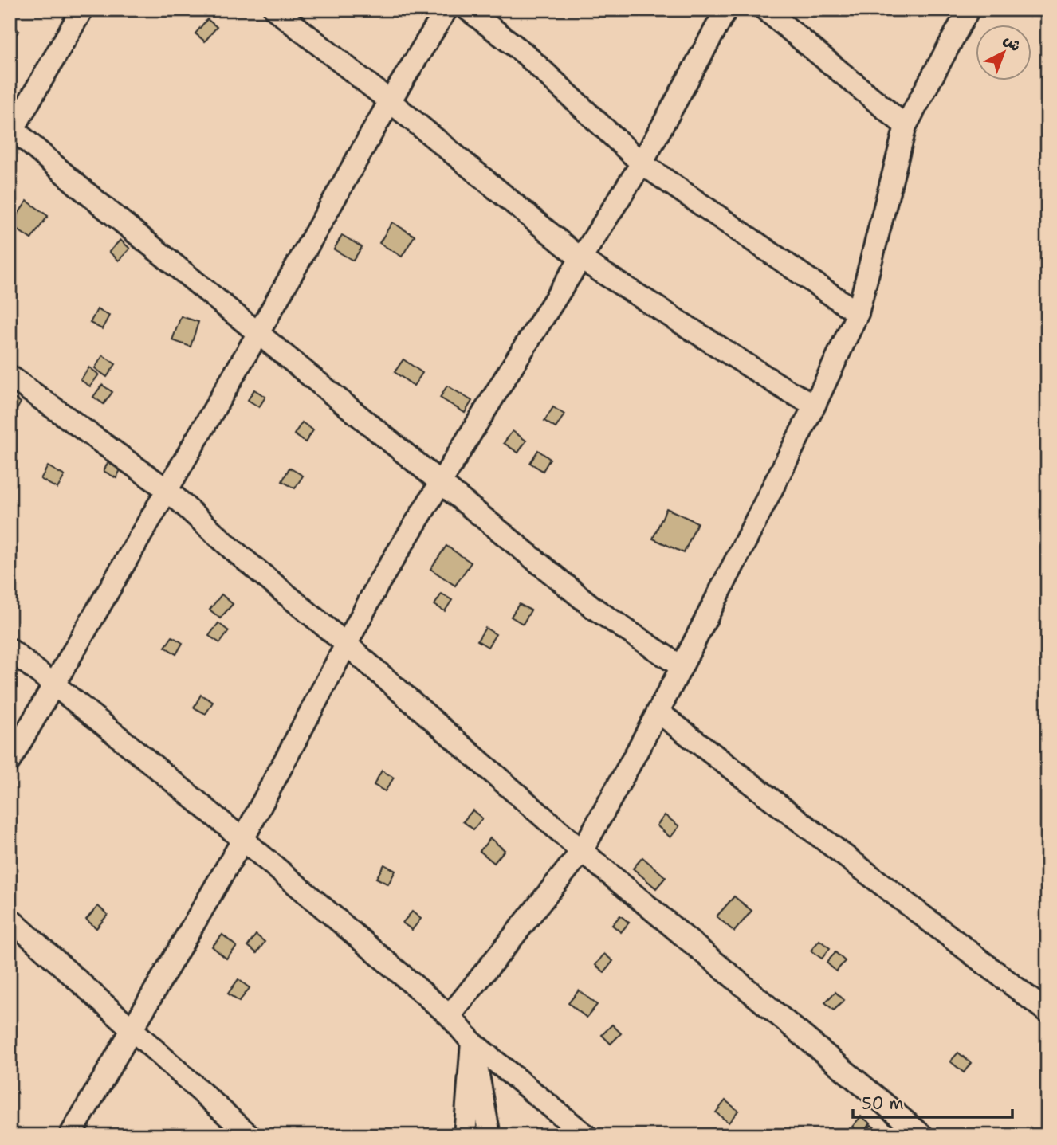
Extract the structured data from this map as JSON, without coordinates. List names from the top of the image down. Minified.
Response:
{"scale_bar":"50 m","north":"top right"}
